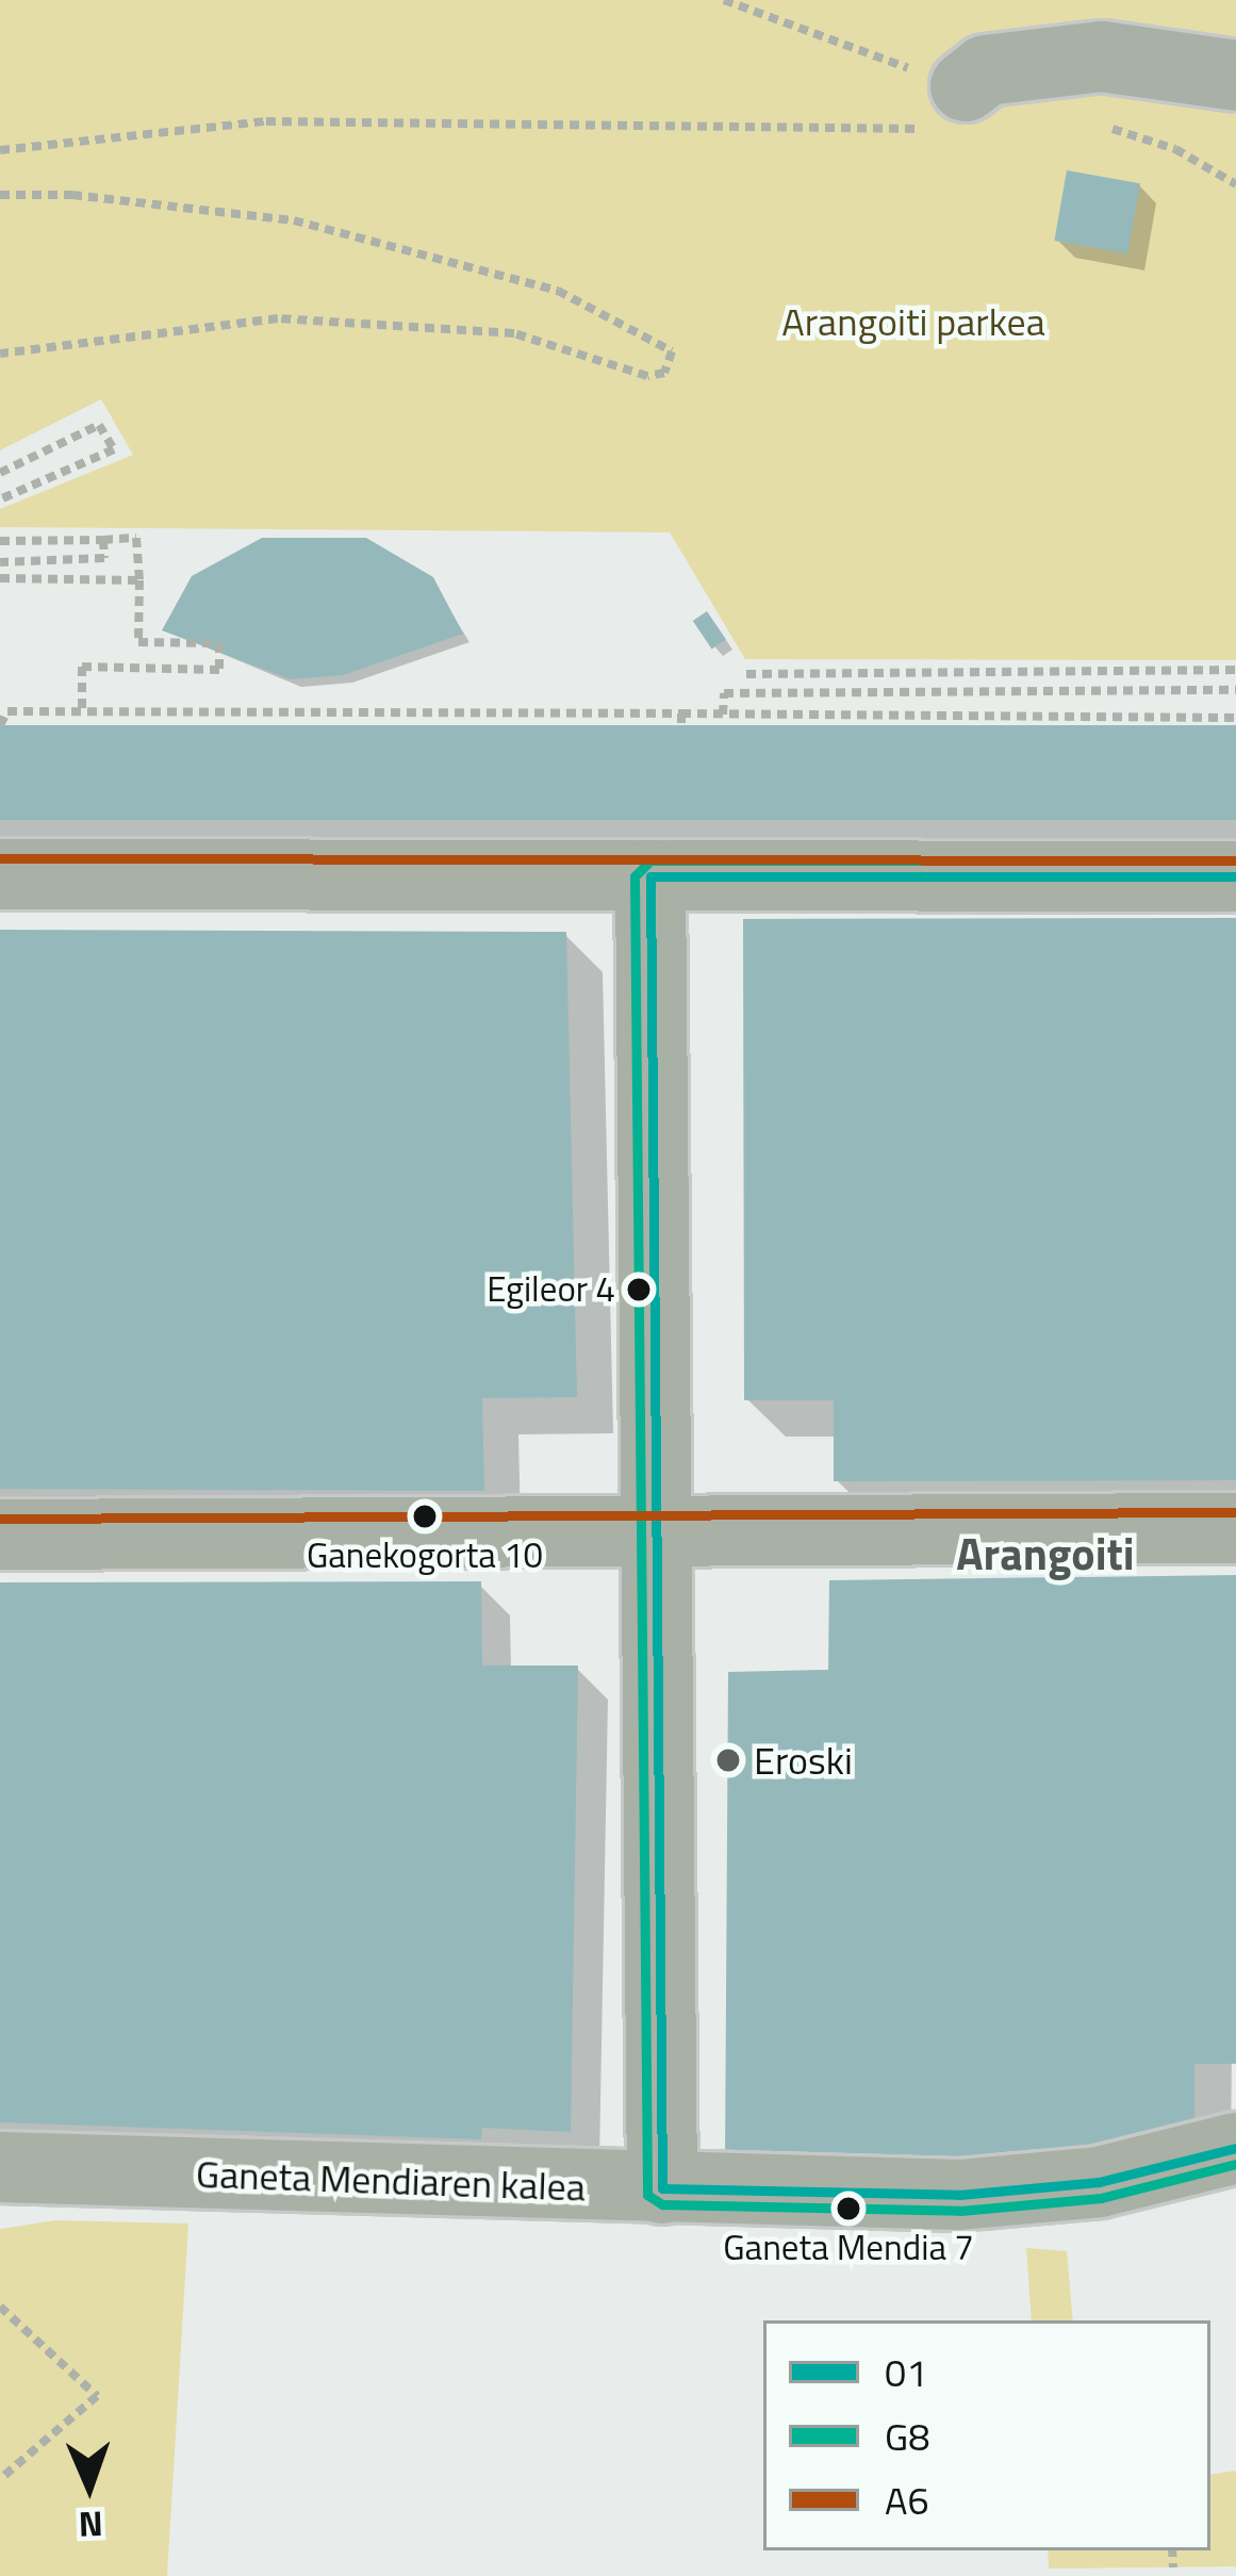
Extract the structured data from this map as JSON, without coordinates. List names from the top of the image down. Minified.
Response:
{"streets":{"street":["Ganeta Mendiaren kalea"]},"districts":["Arangoiti"],"parks":["Arangoiti parkea"],"places":["Egileor 4","Ganekogorta 10","Eroski","Ganeta Mendia 7"],"lines":["transit line A6","transit line G8","transit line 01"],"legend":["01","G8","A6"],"north":"bottom"}
